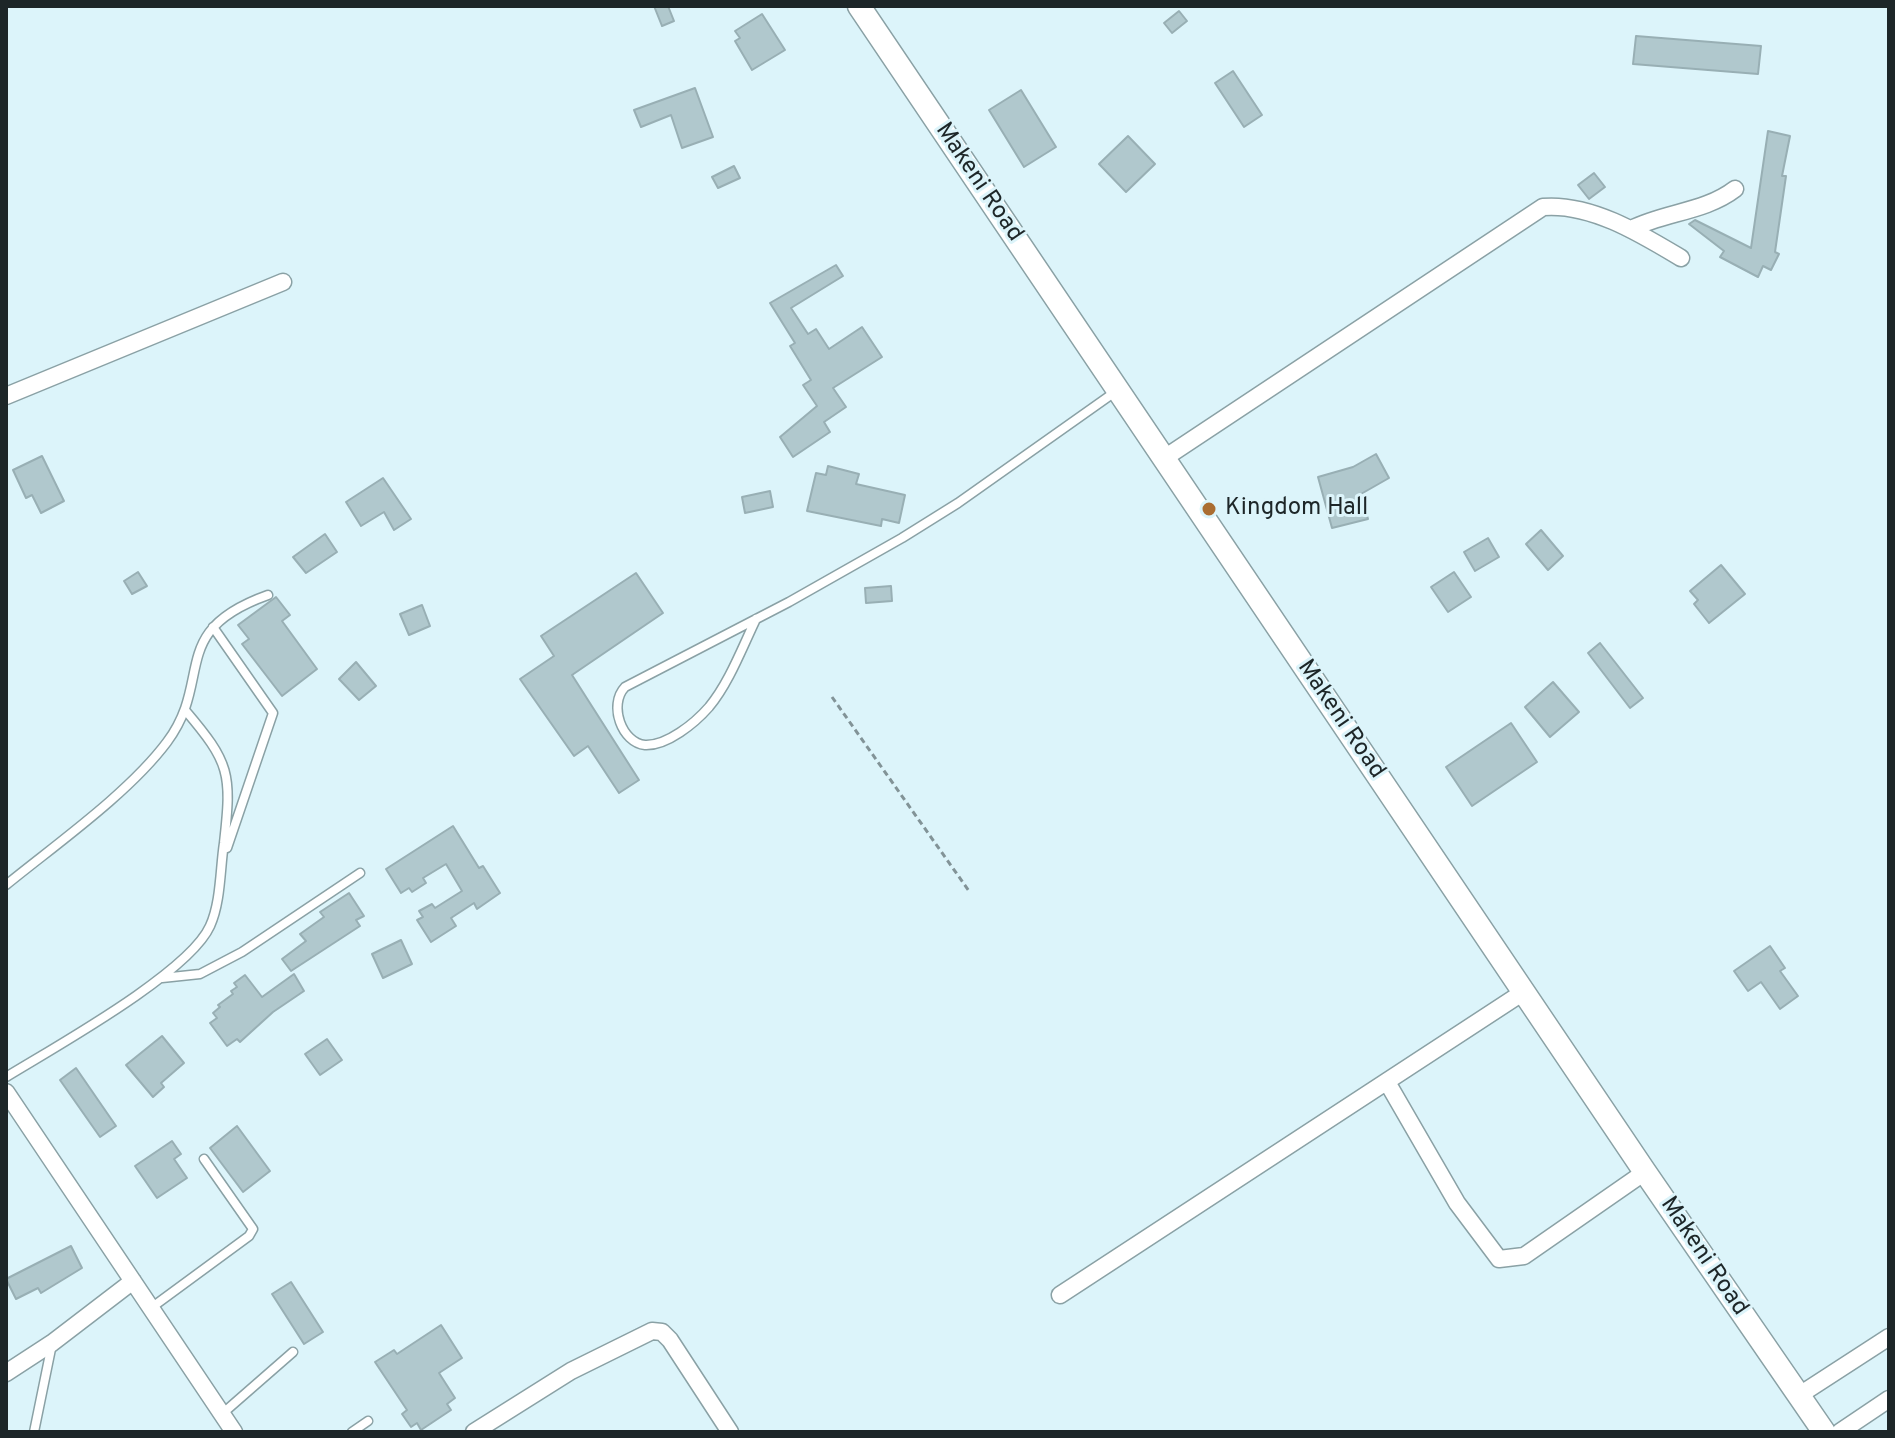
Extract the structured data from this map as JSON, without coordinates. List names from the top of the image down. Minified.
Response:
{"streets":{"main road":["Makeni Road"]},"places":["Kingdom Hall"]}
